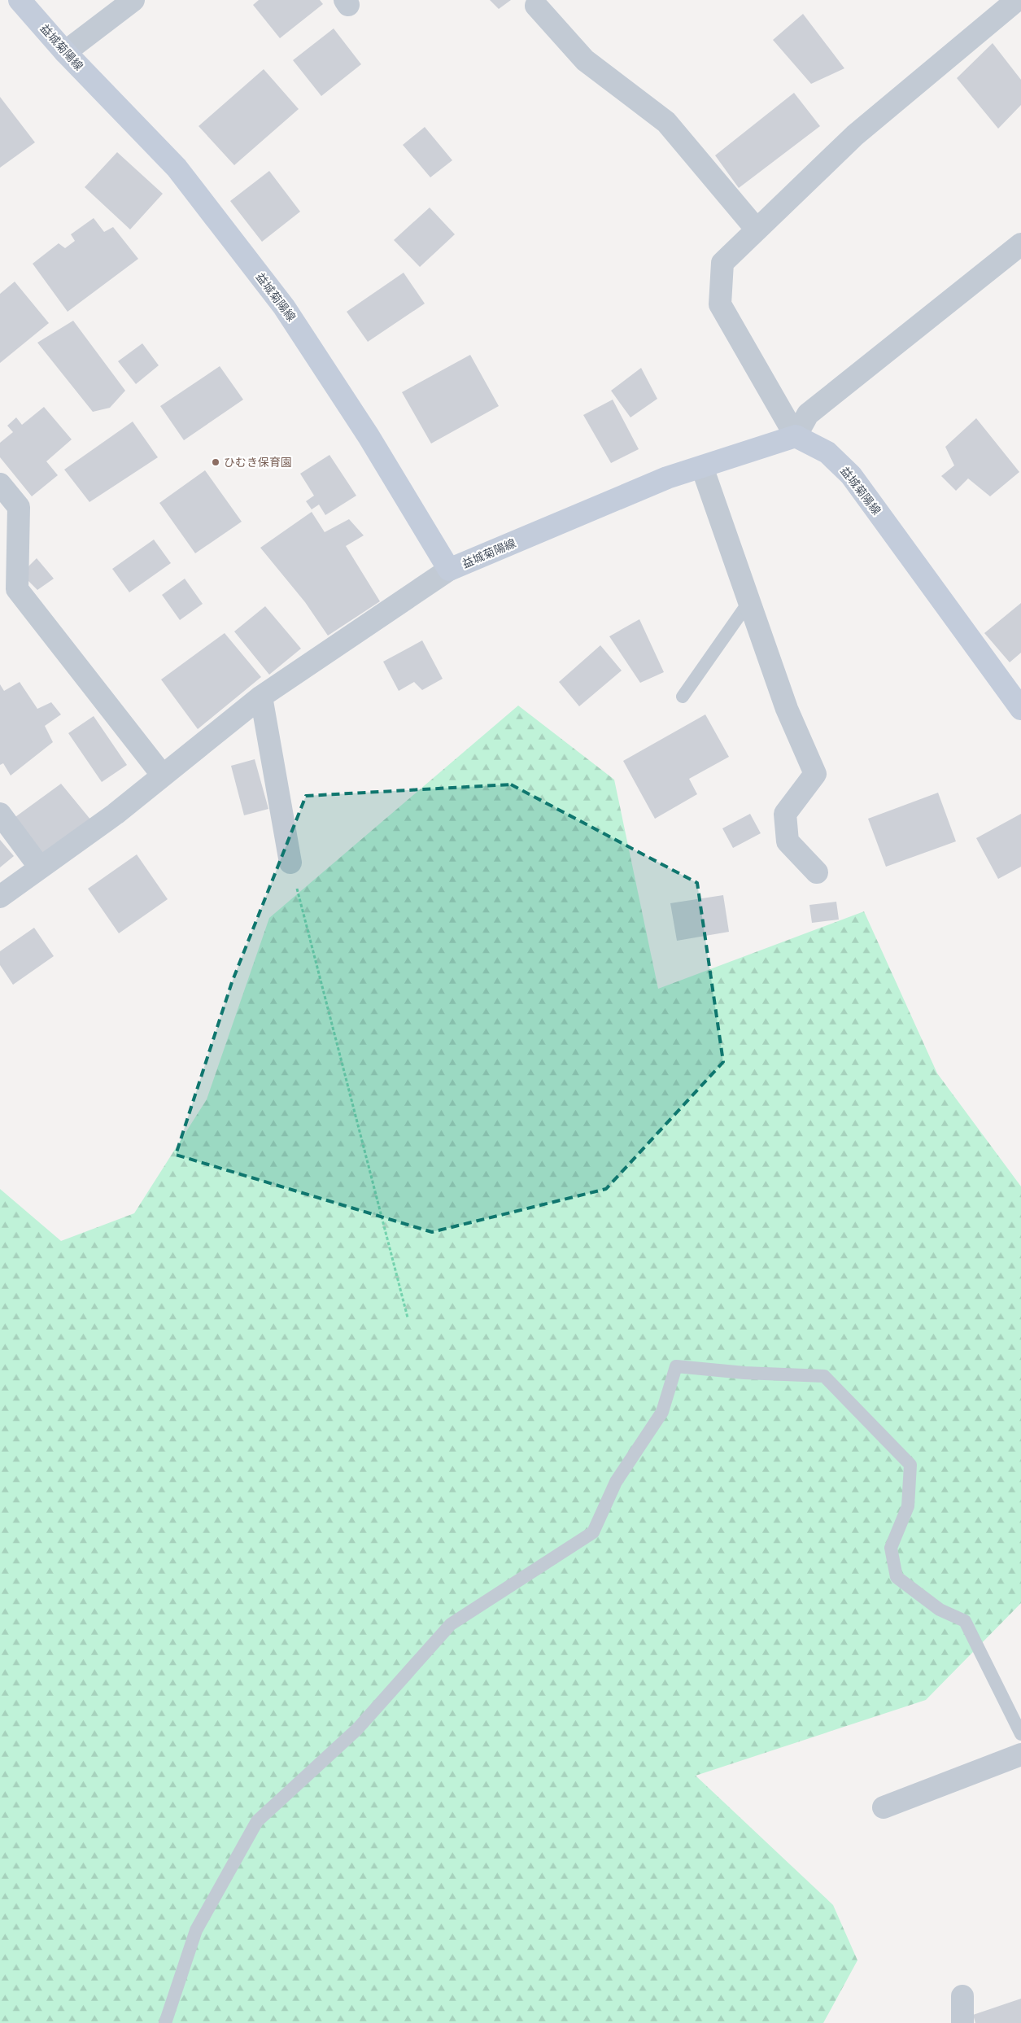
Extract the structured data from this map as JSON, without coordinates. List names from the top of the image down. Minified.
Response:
{"streets":{"main road":["益城菊陽線"]},"places":["ひむき保育園"]}
